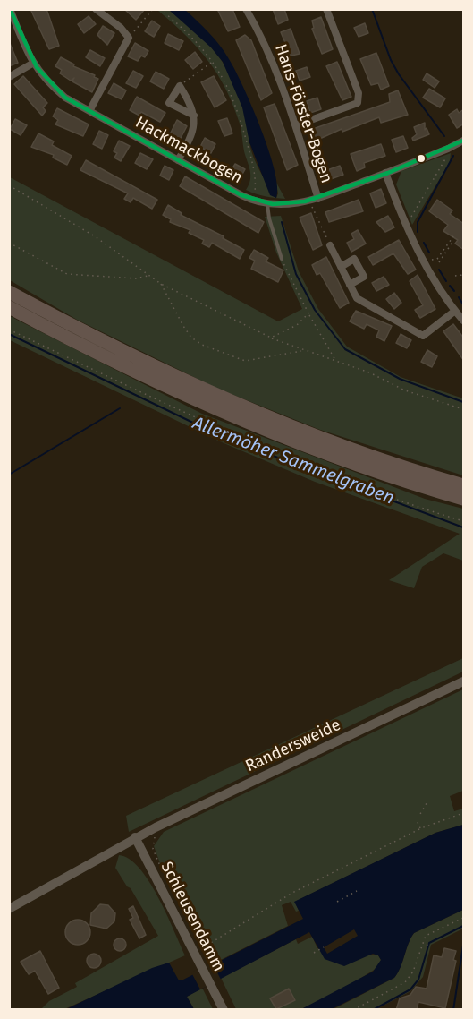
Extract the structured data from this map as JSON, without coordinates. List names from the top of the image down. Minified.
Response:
{"streets":{"street":["Hans-Förster-Bogen","Hackmackbogen","Randersweide","Schleusendamm"]},"crossings":[["Hans-Förster-Bogen","Hackmackbogen"],["Randersweide","Schleusendamm"]],"water":["Allermöher Sammelgraben"]}
